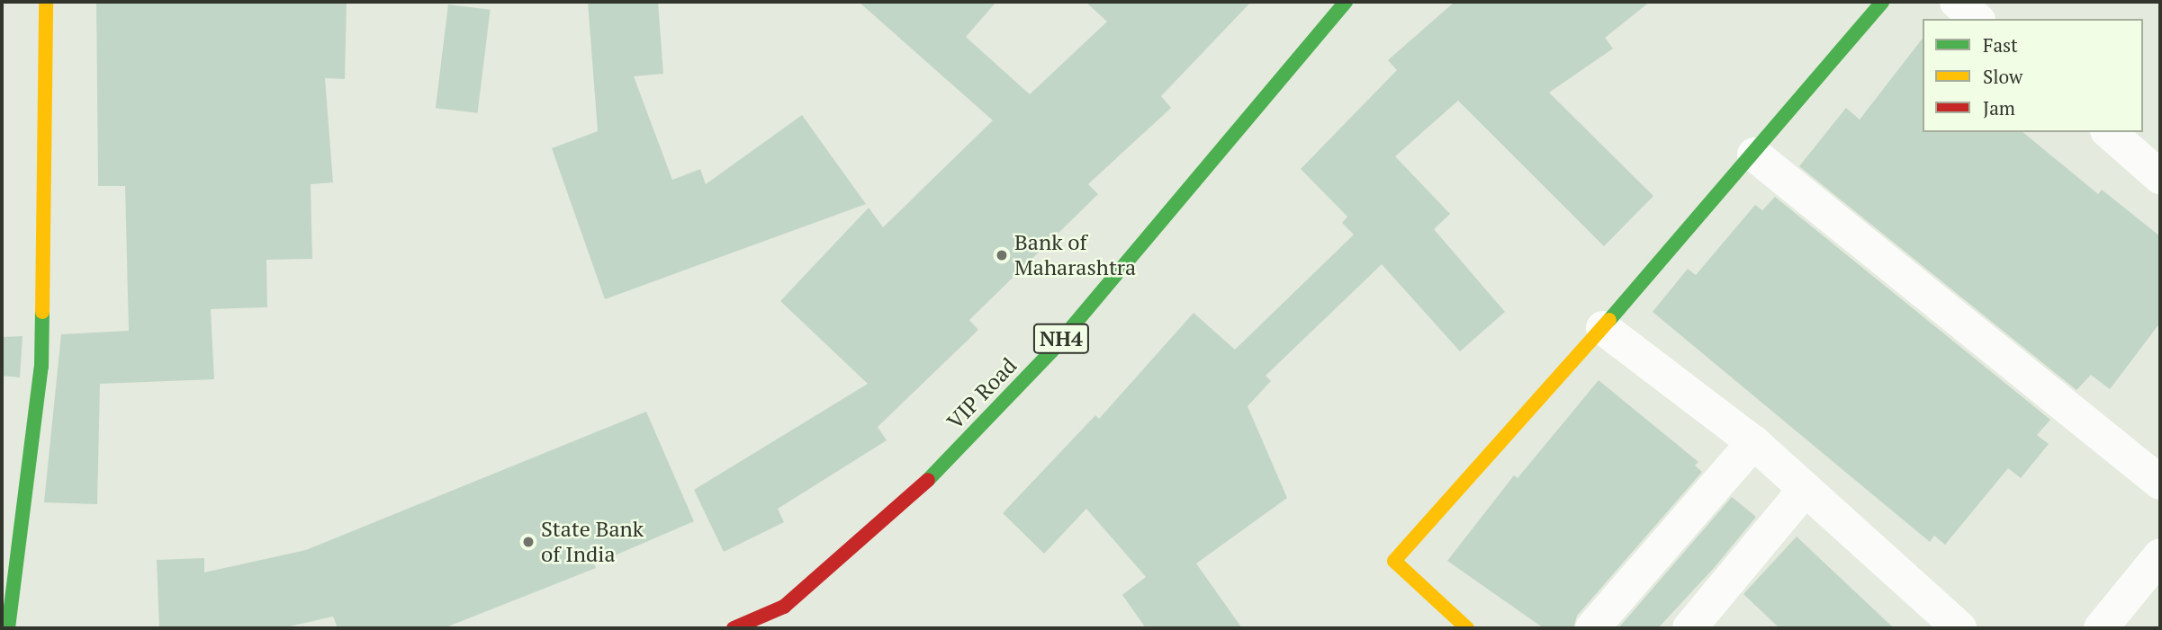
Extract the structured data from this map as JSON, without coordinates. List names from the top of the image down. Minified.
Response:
{"streets":{"main road":["NH4","VIP Road"]},"places":["Bank of Maharashtra","State Bank of India"],"legend":["Fast","Slow","Jam"]}
